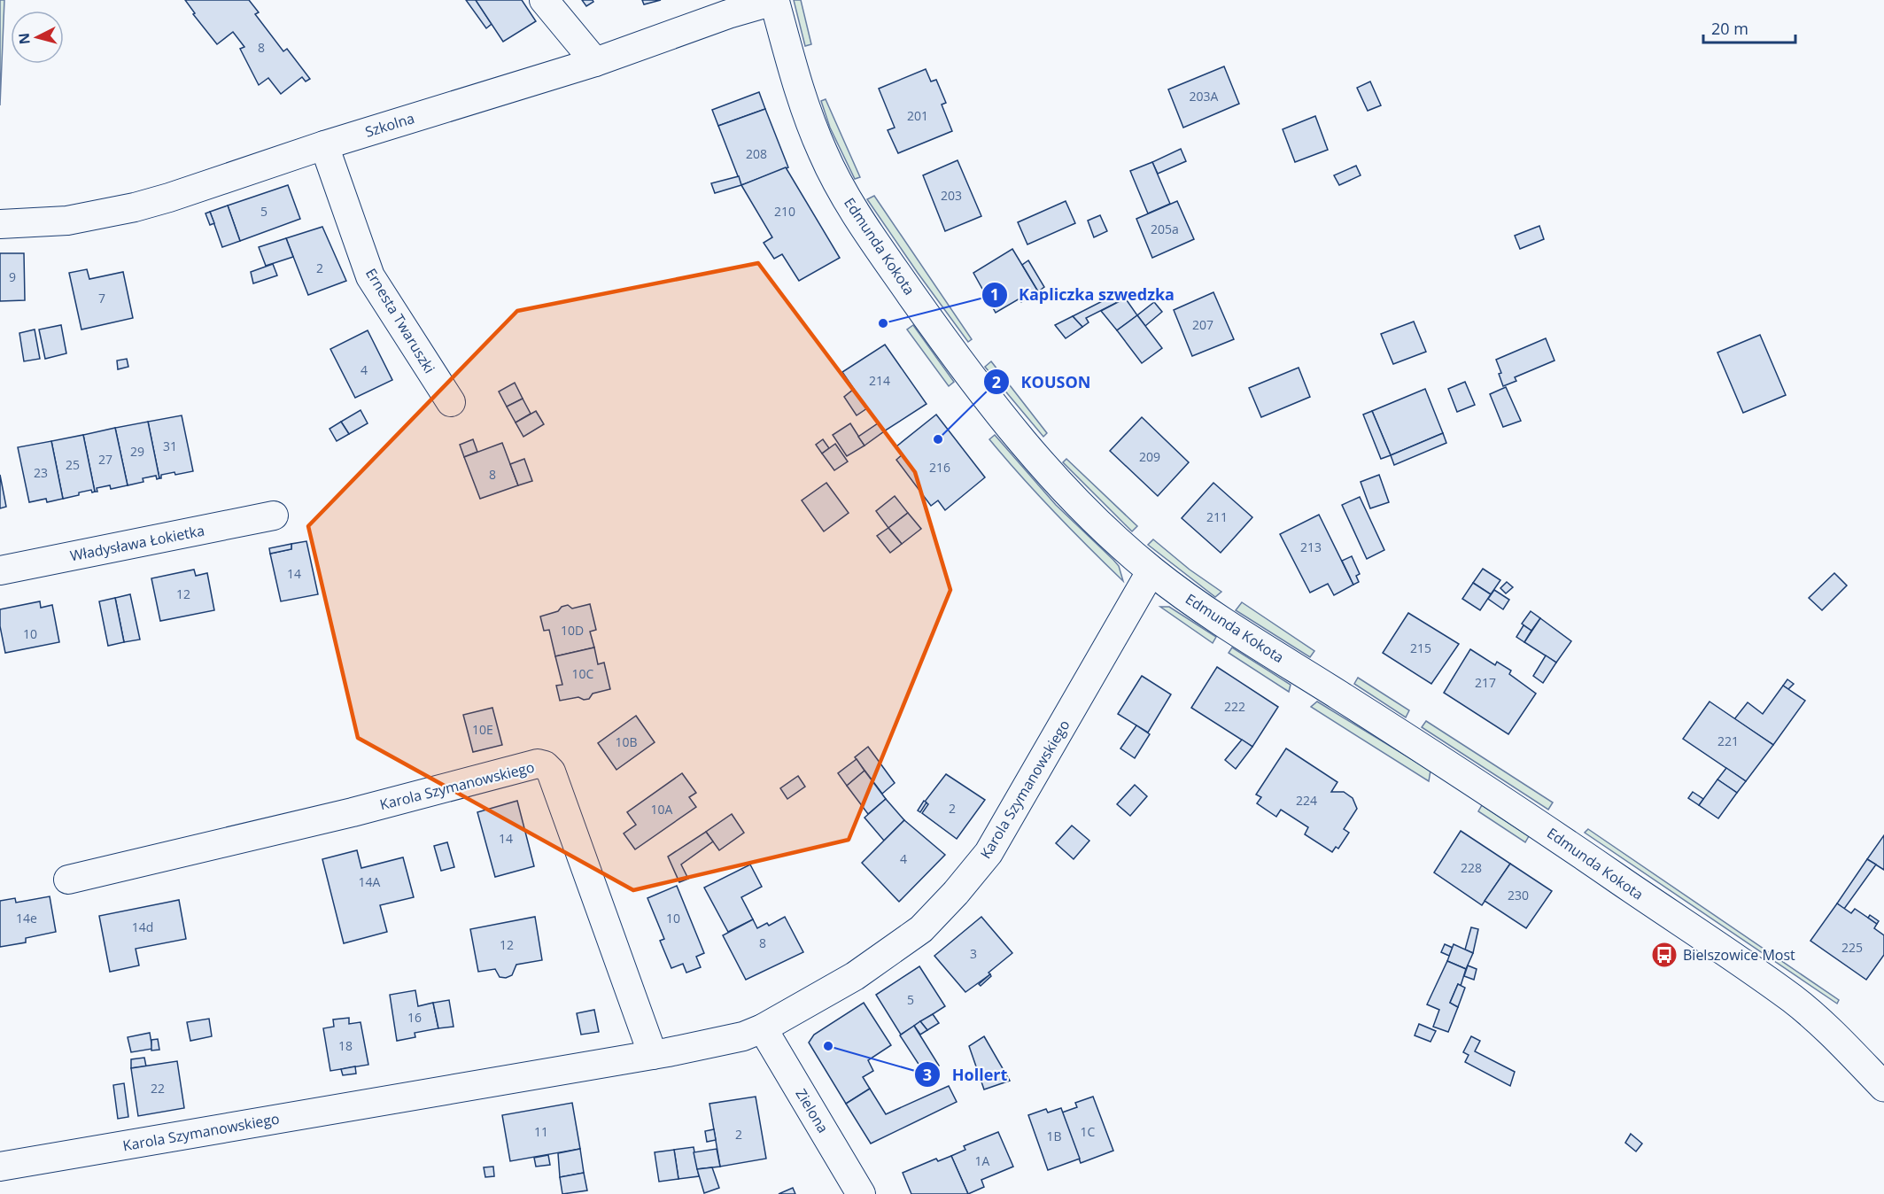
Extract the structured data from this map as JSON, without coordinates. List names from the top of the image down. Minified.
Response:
{"streets":{"street":["Szkolna","Edmunda Kokota","Ernesta Twaruszki","Władysława Łokietka","Karola Szymanowskiego","Zielona"]},"crossings":[["Szkolna","Edmunda Kokota"],["Szkolna","Ernesta Twaruszki"],["Edmunda Kokota","Karola Szymanowskiego"],["Karola Szymanowskiego","Zielona"]],"places":{"other":["Kapliczka szwedzka","KOUSON","Hollert"],"bus stop":["Bielszowice Most"]},"house_numbers":["8","203A","201","208","203","5","210","205a","2","9","7","207","4","214","31","29","209","27","25","216","23","8","211","213","14","12","10D","10","215","10C","217","222","10E","221","10B","224","2","10A","14","4","228","14A","230","14e","10","14d","8","12","225","3","5","16","18","22","11","1C","2","1B","1A"],"scale_bar":"20 m","north":"left"}
